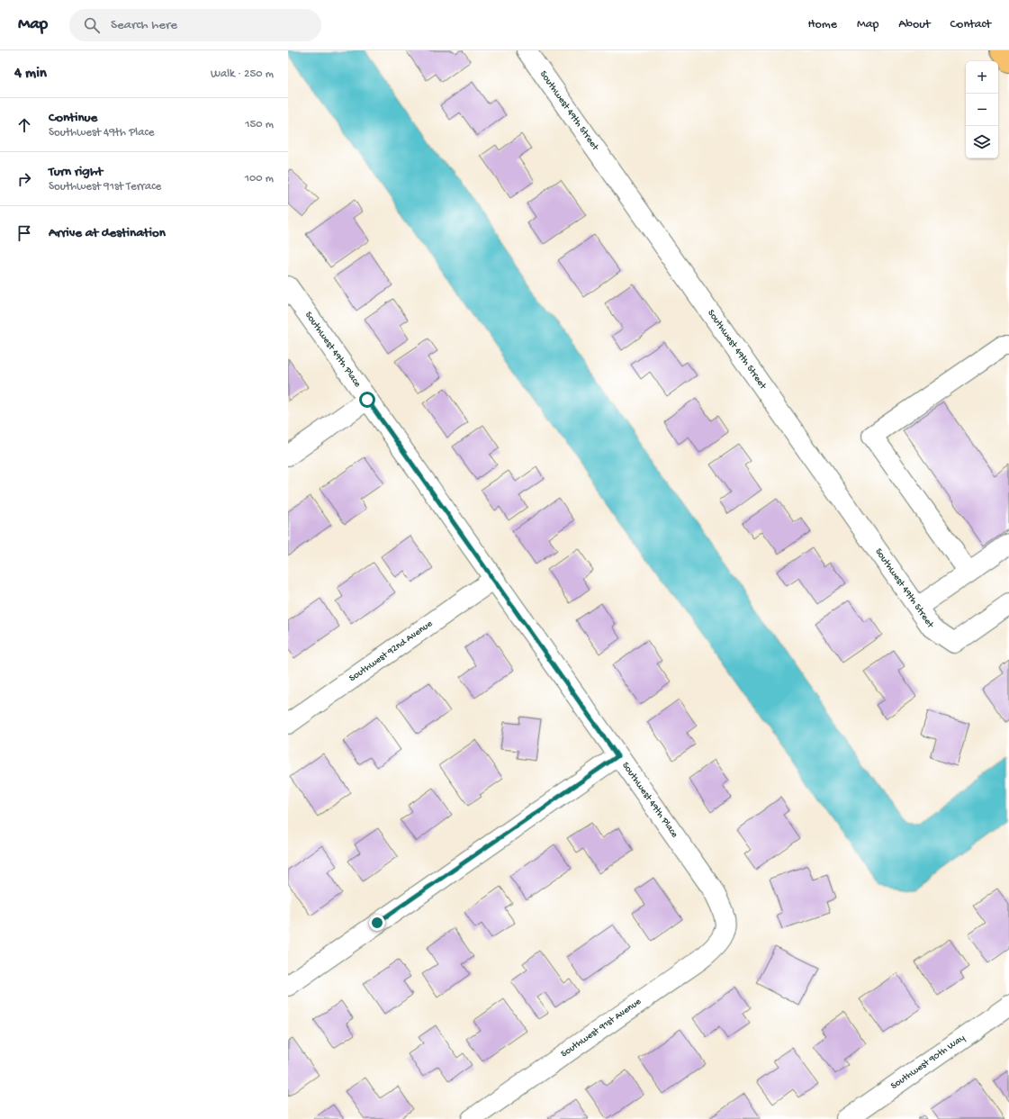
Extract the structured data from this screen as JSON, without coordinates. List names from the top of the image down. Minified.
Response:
{"streets":{"street":["Southwest 49th Street","Southwest 49th Place","Southwest 92nd Avenue","Southwest 91st Avenue","Southwest 90th Way"]},"crossings":[["Southwest 49th Place","Southwest 92nd Avenue"],["Southwest 49th Place","Southwest 91st Avenue"]],"page":{"header":"Map","search":"Search here","nav":["Home","Map","About","Contact"],"heading":["4 min","Walk · 250 m"],"map_buttons":["+","−"],"list":[["Continue","Southwest 49th Place","150 m"],["Turn right","Southwest 91st Terrace","100 m"],"Arrive at destination"]}}
